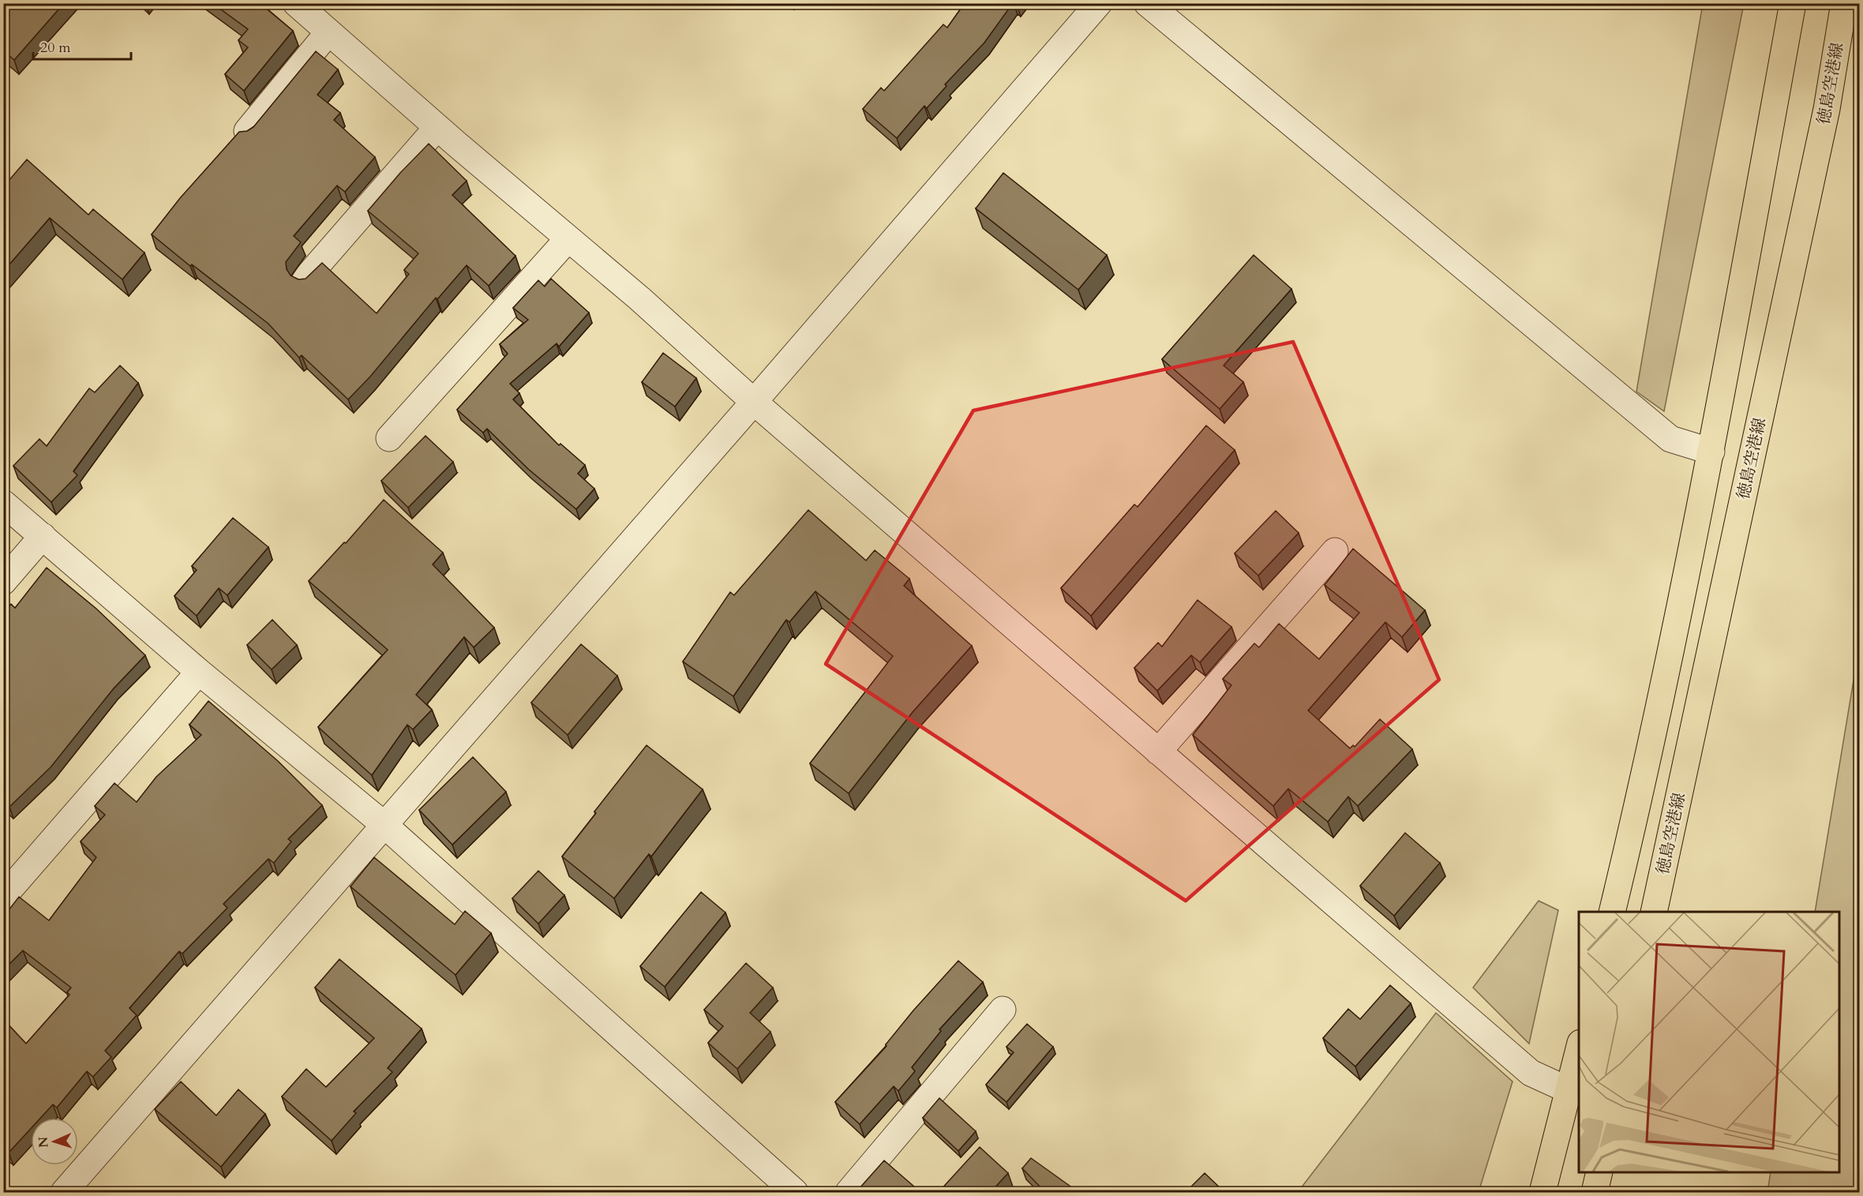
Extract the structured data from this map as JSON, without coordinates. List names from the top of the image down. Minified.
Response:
{"streets":{"main road":["徳島空港線"]},"scale_bar":"20 m","north":"left"}
